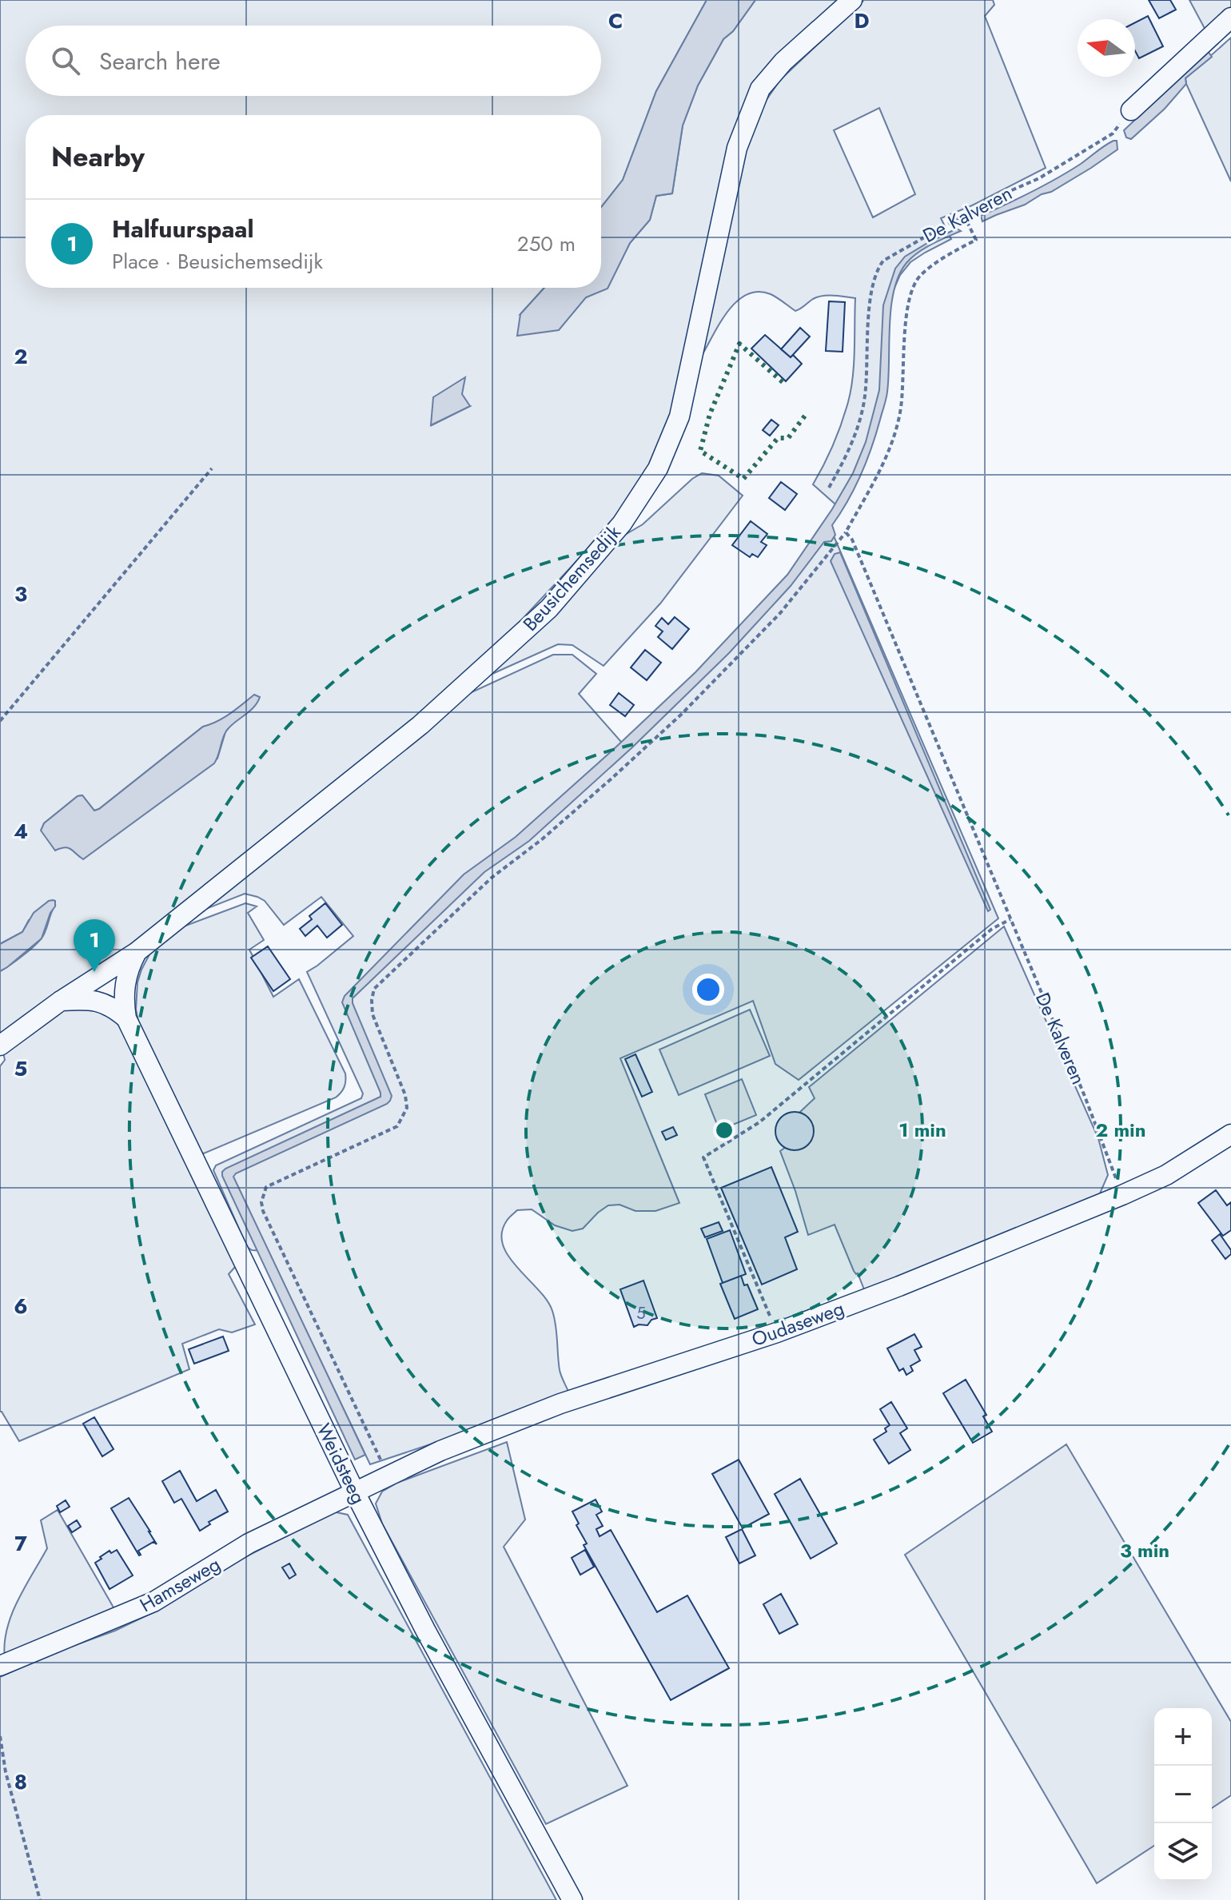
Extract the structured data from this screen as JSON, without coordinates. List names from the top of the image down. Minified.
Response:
{"streets":{"street":["Beusichemsedijk","Oudaseweg","Weidsteeg","Hamseweg"],"path":["De Kalveren"]},"crossings":[["De Kalveren","Oudaseweg"],["Beusichemsedijk","Weidsteeg"],["Oudaseweg","Weidsteeg"],["Oudaseweg","Hamseweg"],["Weidsteeg","Hamseweg"]],"house_numbers":["5"],"north":"left","page":{"search":"Search here","heading":"Nearby","list":[{"mark":"1","name":"Halfuurspaal","note":"Place · Beusichemsedijk","value":"250 m"}],"pins":"1","map_buttons":["+","−"]},"grid":{"columns":["C","D"],"rows":["2","3","4","5","6","7","8"]},"rings":["1 min","2 min","3 min"]}
